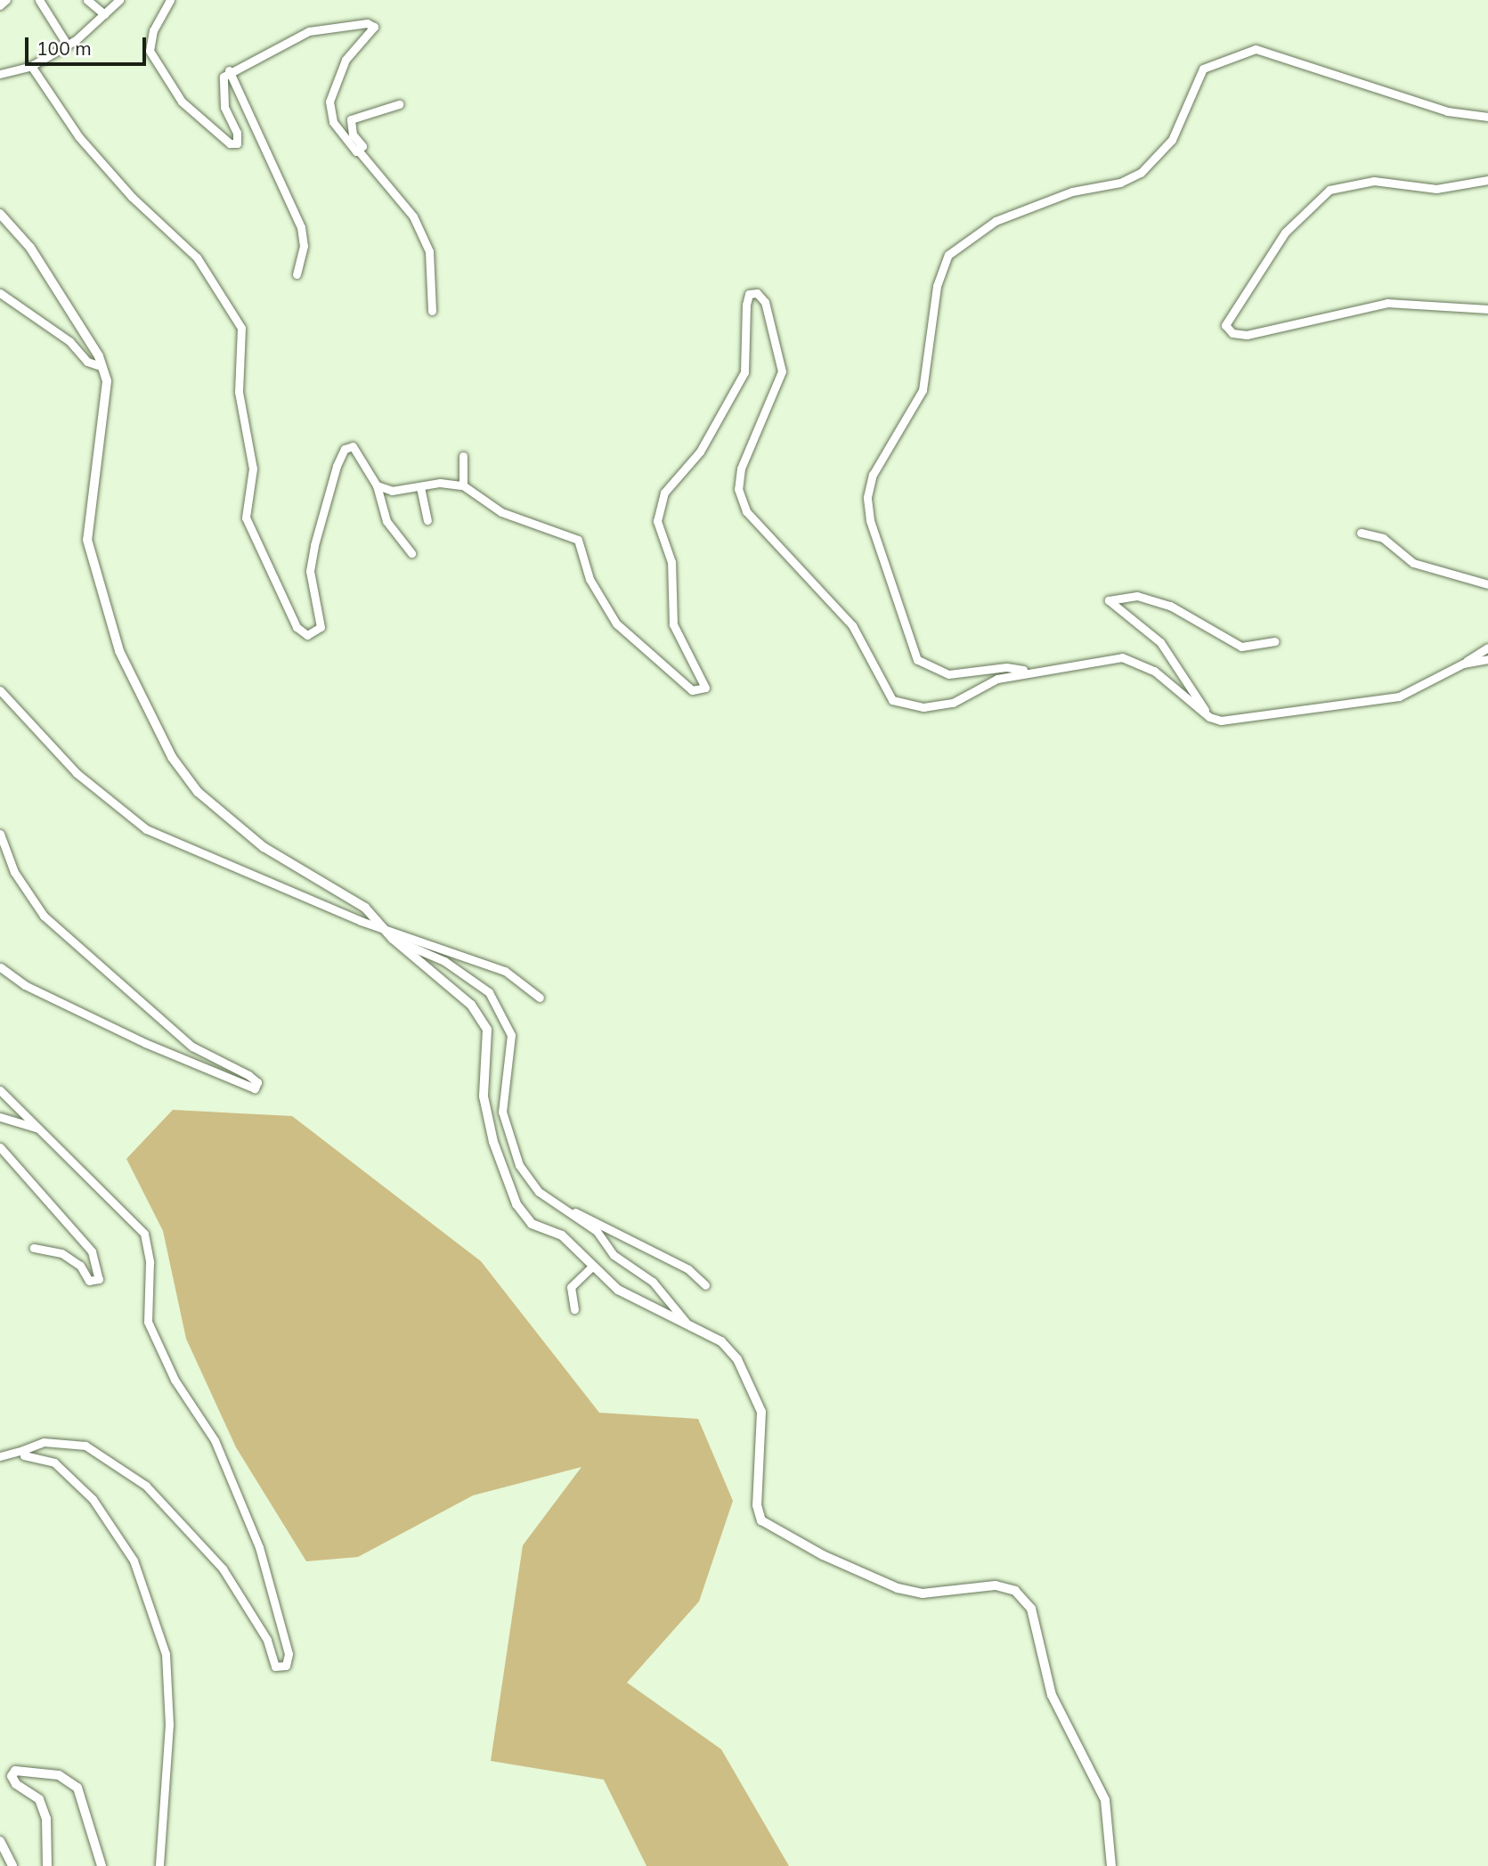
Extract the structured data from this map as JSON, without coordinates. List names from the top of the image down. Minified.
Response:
{"scale_bar":"100 m"}
